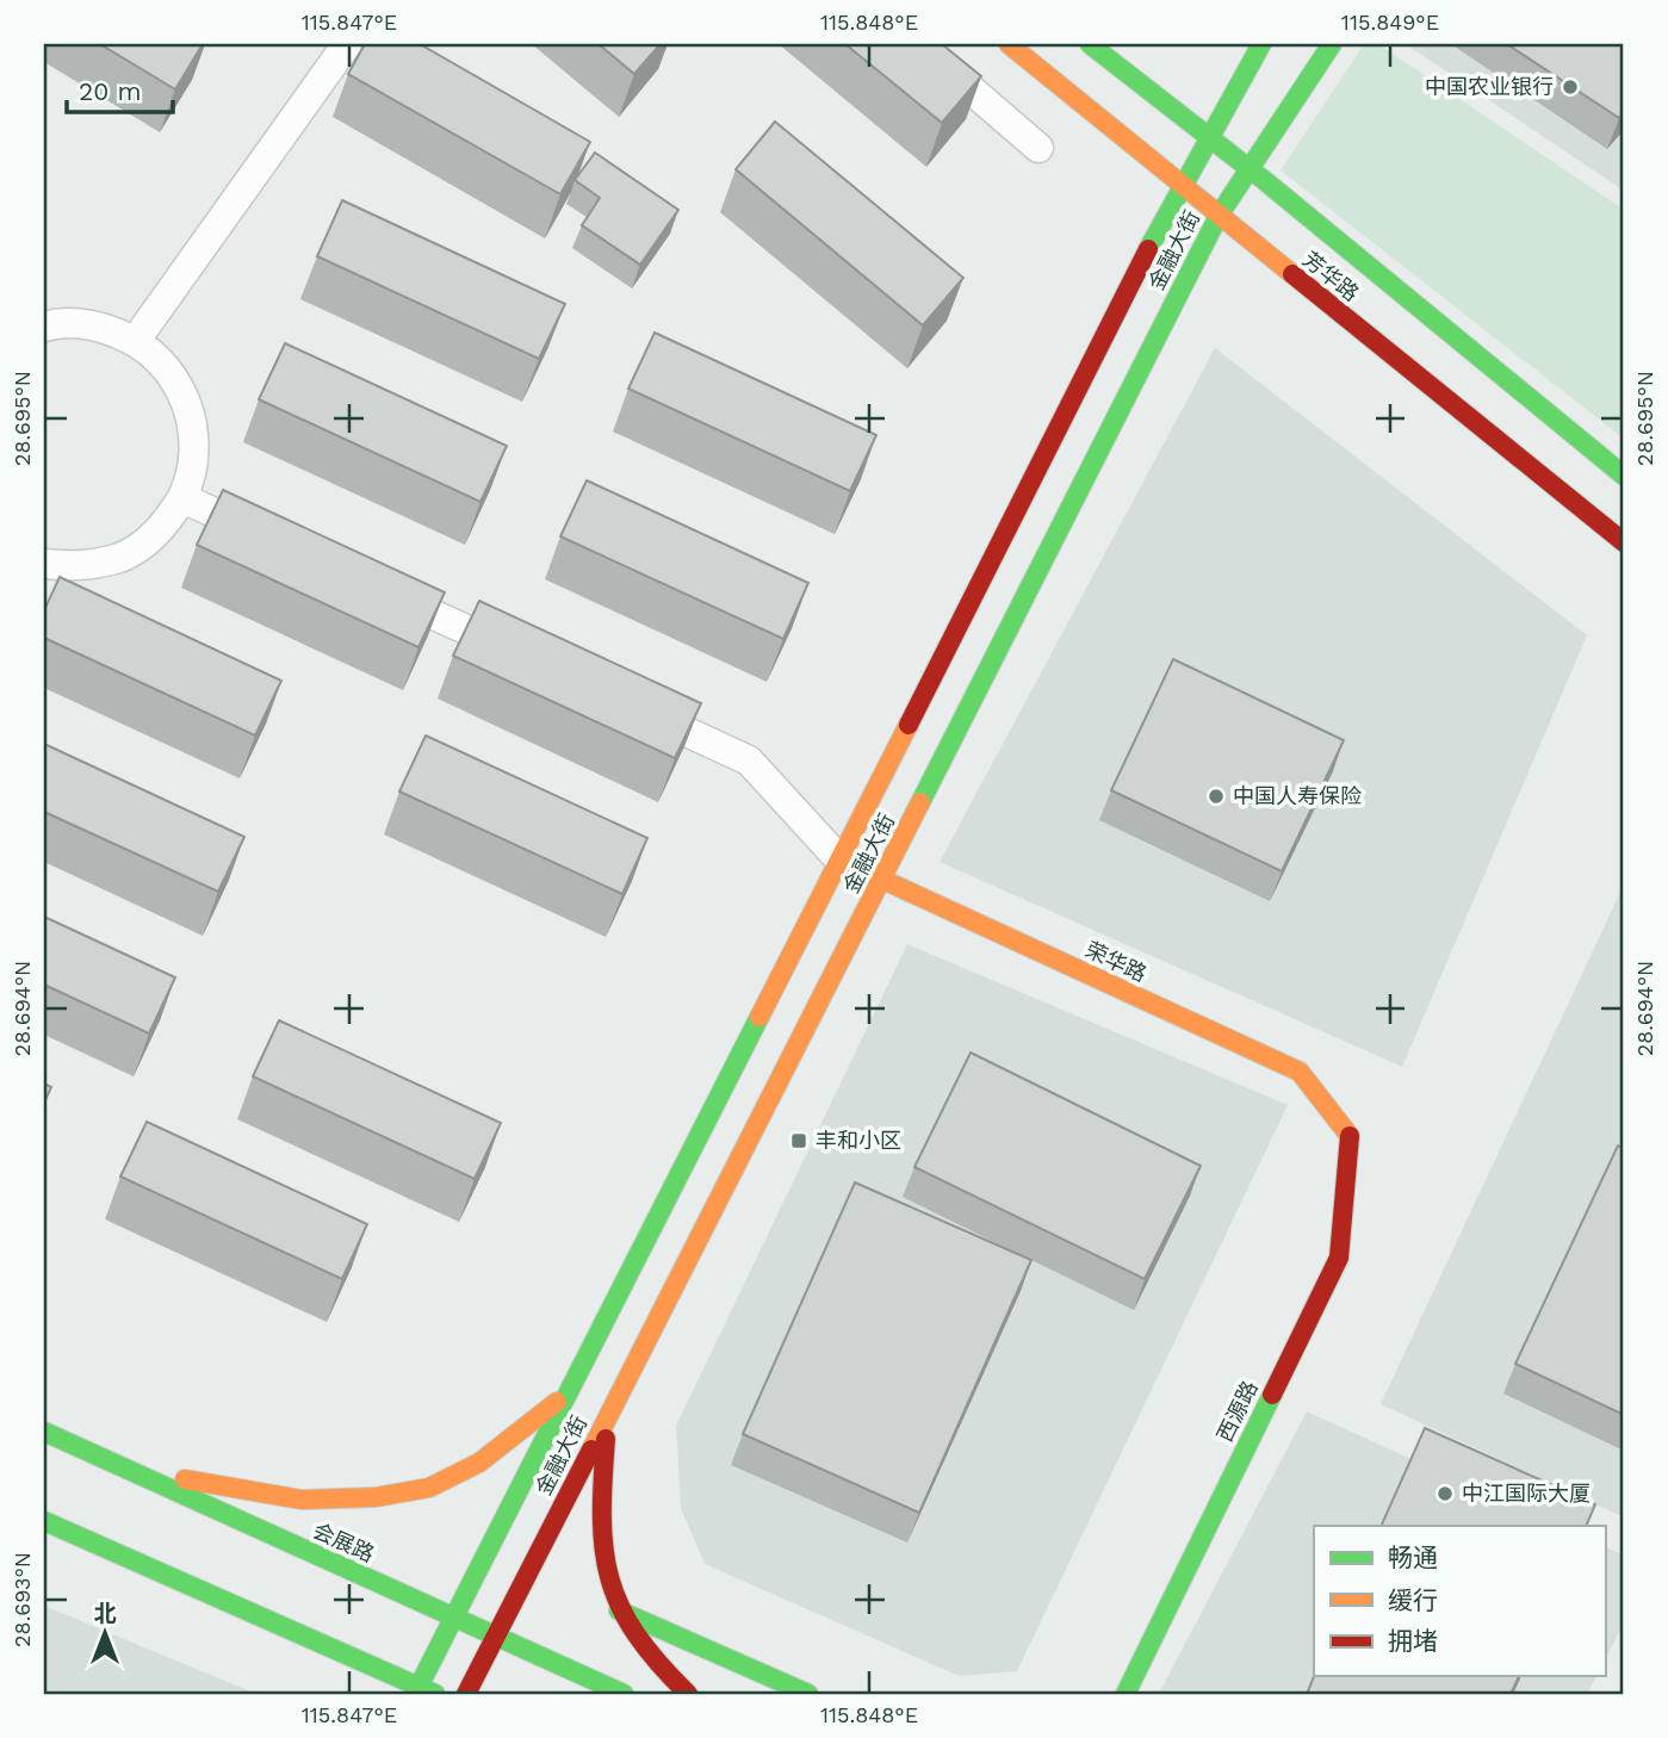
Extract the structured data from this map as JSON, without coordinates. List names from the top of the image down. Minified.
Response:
{"streets":{"street":["金融大街","芳华路","荣华路","西源路","会展路"]},"crossings":[["金融大街","芳华路"],["金融大街","荣华路"],["金融大街","会展路"],["荣华路","西源路"]],"places":{"other":["中国农业银行","中国人寿保险","中江国际大厦"],"transit":["丰和小区"]},"legend":["畅通","缓行","拥堵"],"scale_bar":"20 m","north":"top","coordinates":["115.847°E","115.848°E","115.849°E","28.695°N","28.694°N","28.693°N"]}
